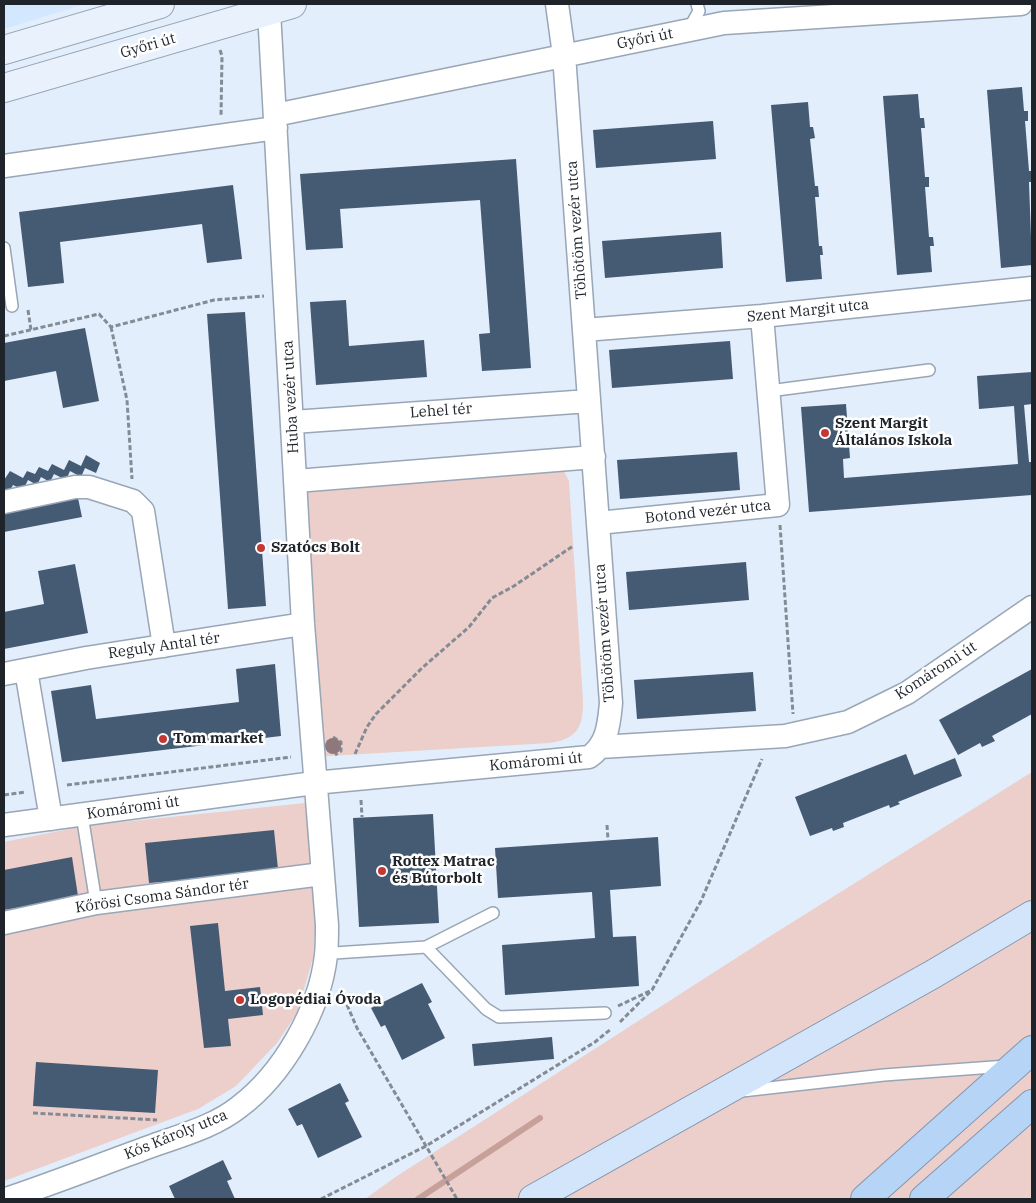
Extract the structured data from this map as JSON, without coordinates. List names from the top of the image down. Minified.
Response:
{"streets":{"main road":["Győri út"],"street":["Töhötöm vezér utca","Szent Margit utca","Huba vezér utca","Lehel tér","Botond vezér utca","Reguly Antal tér","Komáromi út","Kőrösi Csoma Sándor tér","Kós Károly utca"]},"crossings":[["Győri út","Töhötöm vezér utca"],["Győri út","Huba vezér utca"],["Töhötöm vezér utca","Szent Margit utca"],["Töhötöm vezér utca","Lehel tér"],["Töhötöm vezér utca","Botond vezér utca"],["Töhötöm vezér utca","Komáromi út"],["Szent Margit utca","Botond vezér utca"],["Huba vezér utca","Lehel tér"],["Huba vezér utca","Reguly Antal tér"],["Huba vezér utca","Komáromi út"],["Huba vezér utca","Kós Károly utca"],["Komáromi út","Kós Károly utca"],["Kőrösi Csoma Sándor tér","Kós Károly utca"]],"places":["Szent Margit Általános Iskola","Szatócs Bolt","Tom market","Rottex Matrac és Bútorbolt","Logopédiai Óvoda"]}
